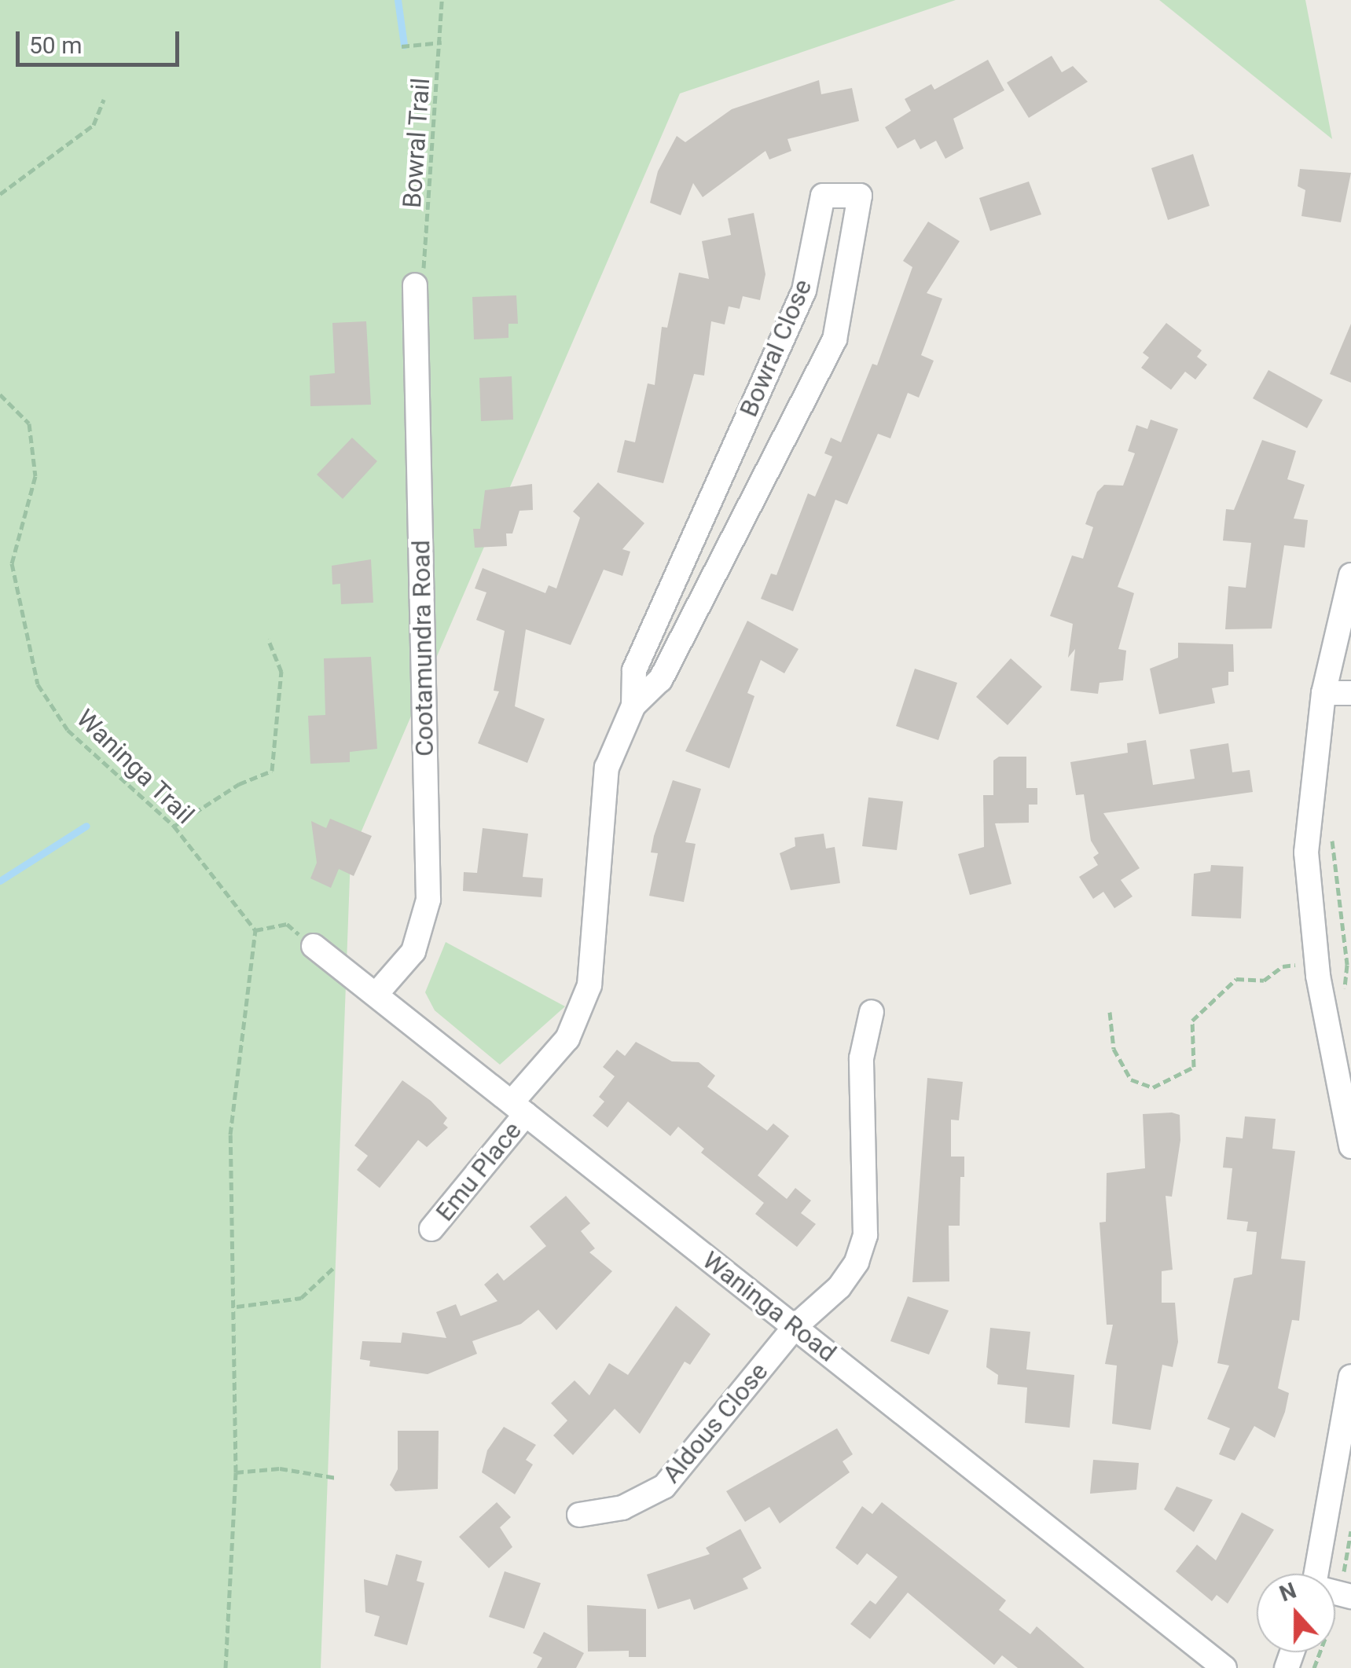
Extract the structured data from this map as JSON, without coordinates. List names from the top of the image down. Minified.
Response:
{"streets":{"street":["Bowral Close","Cootamundra Road","Emu Place","Waninga Road","Aldous Close"],"path":["Bowral Trail","Waninga Trail"]},"crossings":[["Bowral Trail","Cootamundra Road"],["Bowral Close","Emu Place"],["Bowral Close","Waninga Road"],["Cootamundra Road","Waninga Road"],["Emu Place","Waninga Road"],["Waninga Road","Aldous Close"]],"scale_bar":"50 m","north":"top"}
